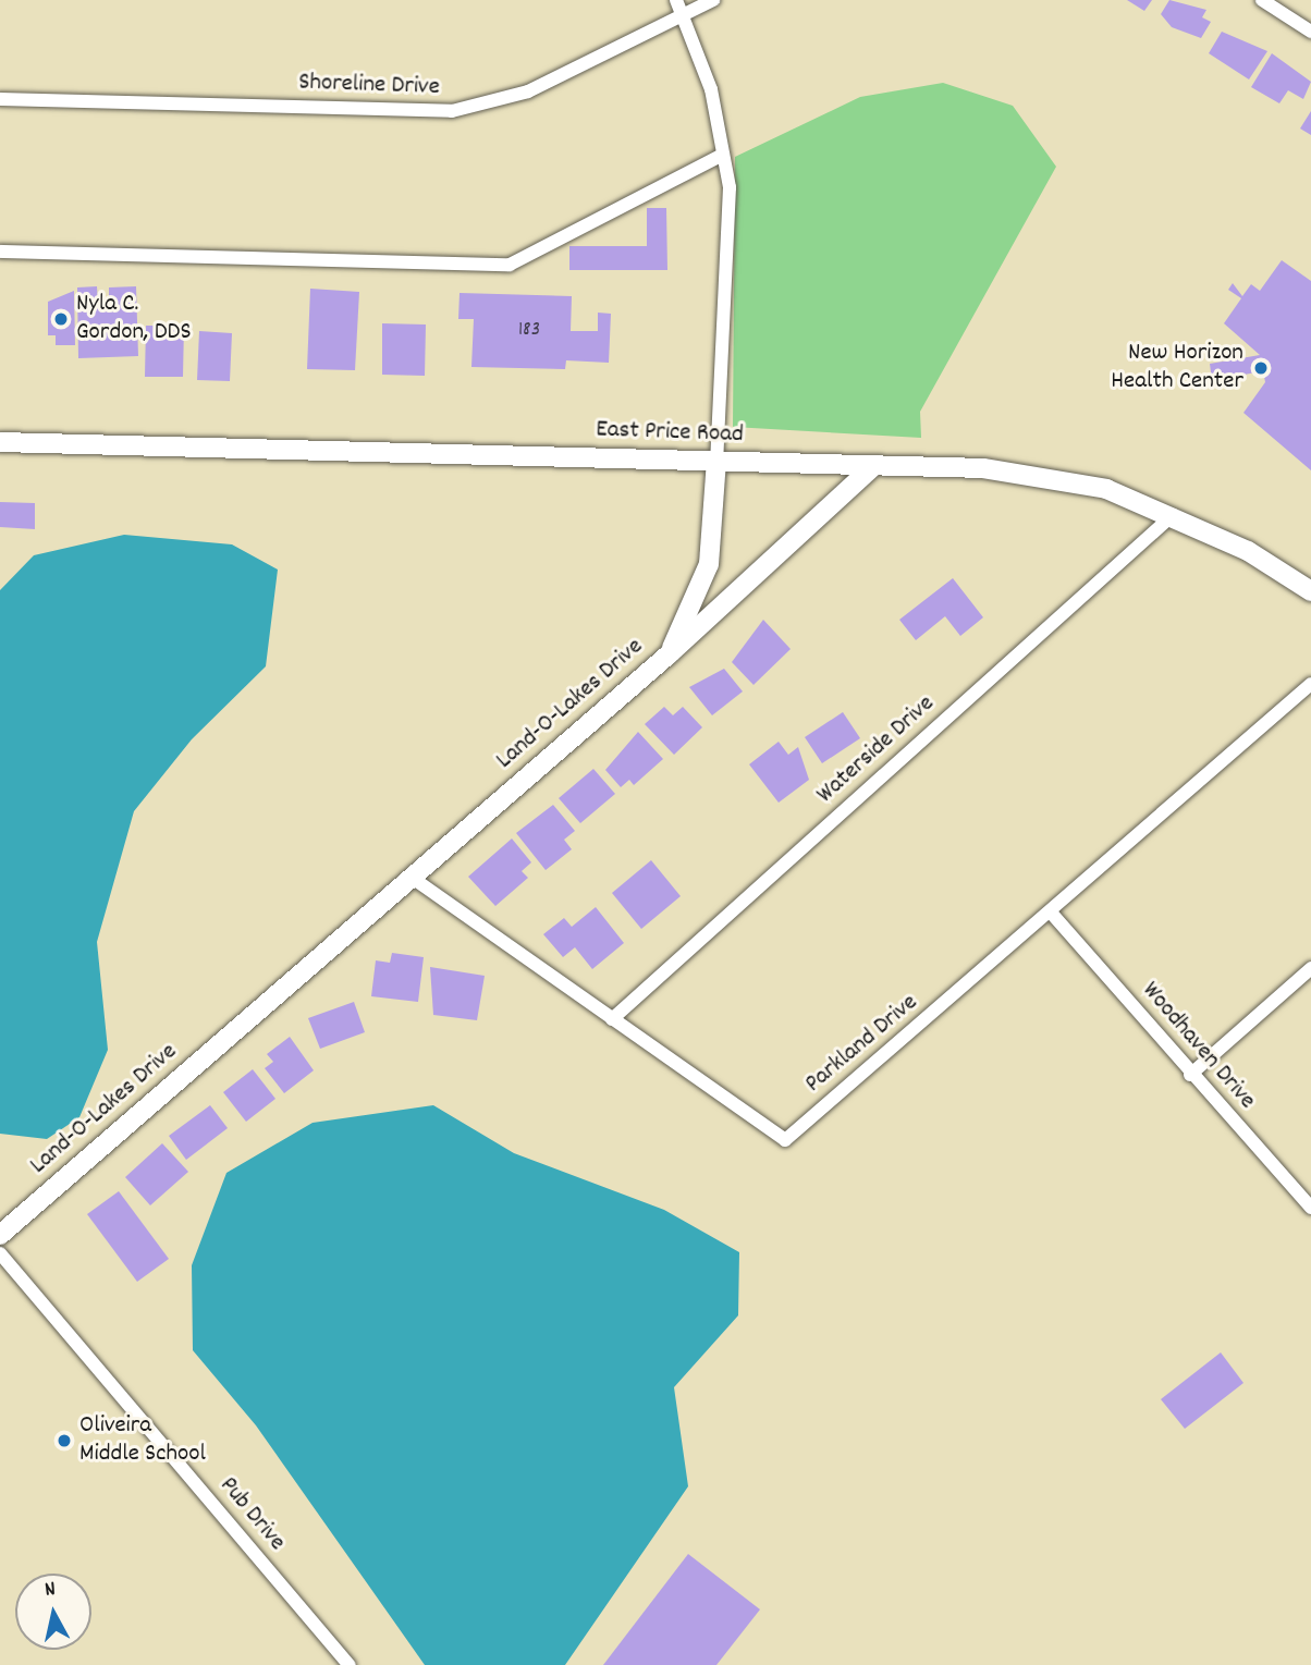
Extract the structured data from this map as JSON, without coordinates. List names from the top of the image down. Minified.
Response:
{"streets":{"street":["Shoreline Drive","East Price Road","Land-O-Lakes Drive","Waterside Drive","Parkland Drive","Woodhaven Drive","Pub Drive"]},"crossings":[["Shoreline Drive","Land-O-Lakes Drive"],["East Price Road","Land-O-Lakes Drive"],["East Price Road","Waterside Drive"],["Land-O-Lakes Drive","Parkland Drive"],["Waterside Drive","Parkland Drive"],["Parkland Drive","Woodhaven Drive"]],"places":["Nyla C. Gordon, DDS","New Horizon Health Center","Oliveira Middle School"],"house_numbers":["183"],"north":"top"}
